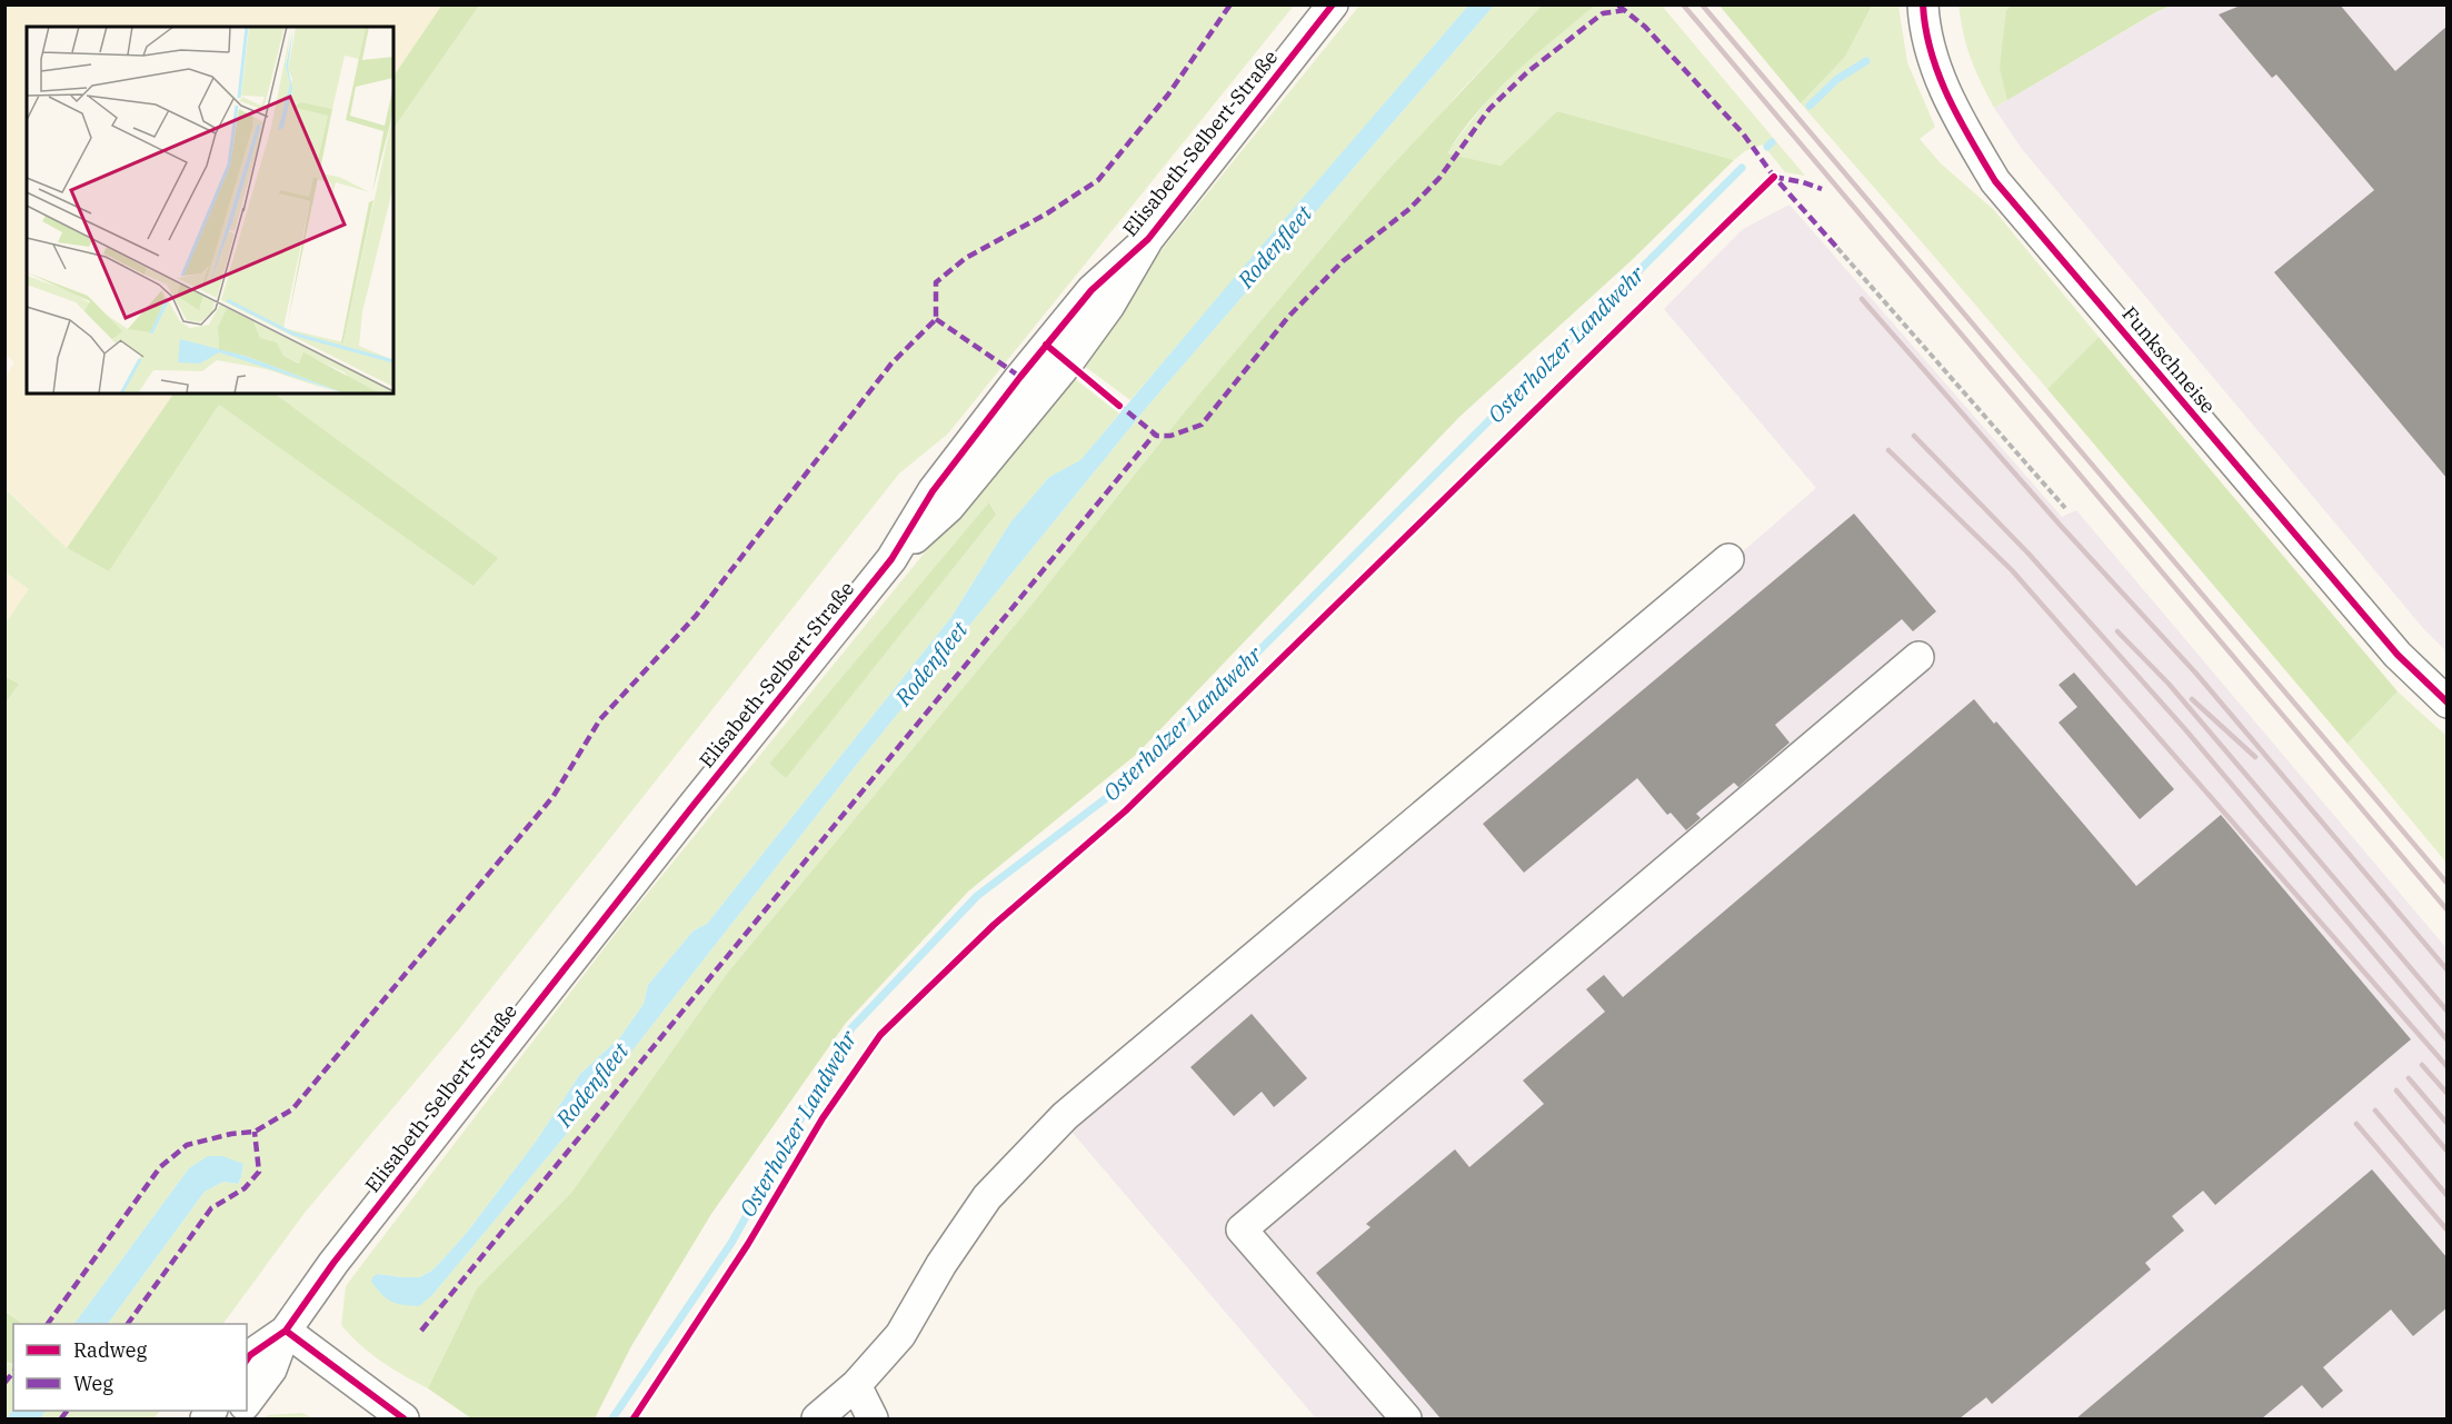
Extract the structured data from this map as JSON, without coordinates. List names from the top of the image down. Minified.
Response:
{"streets":{"street":["Elisabeth-Selbert-Straße","Funkschneise"]},"water":["Rodenfleet","Osterholzer Landwehr"],"legend":["Radweg","Weg"]}
